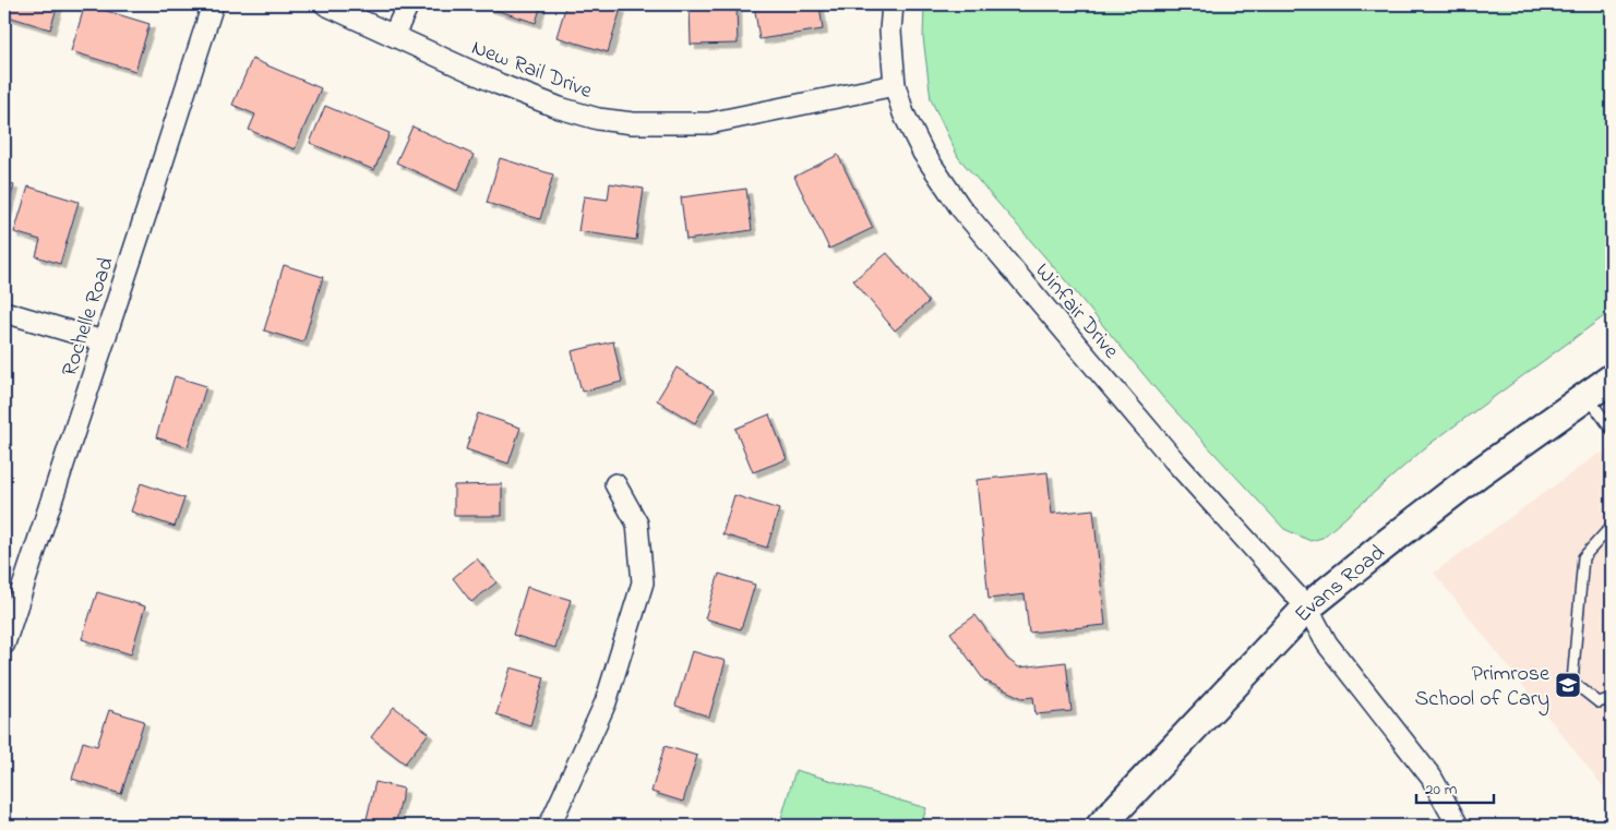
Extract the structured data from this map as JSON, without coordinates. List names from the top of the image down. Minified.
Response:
{"streets":{"main road":["Evans Road"],"street":["New Rail Drive","Winfair Drive","Rochelle Road"]},"crossings":[["New Rail Drive","Winfair Drive"],["Winfair Drive","Evans Road"]],"places":{"school or university":["Primrose School of Cary"]},"scale_bar":"20 m"}
